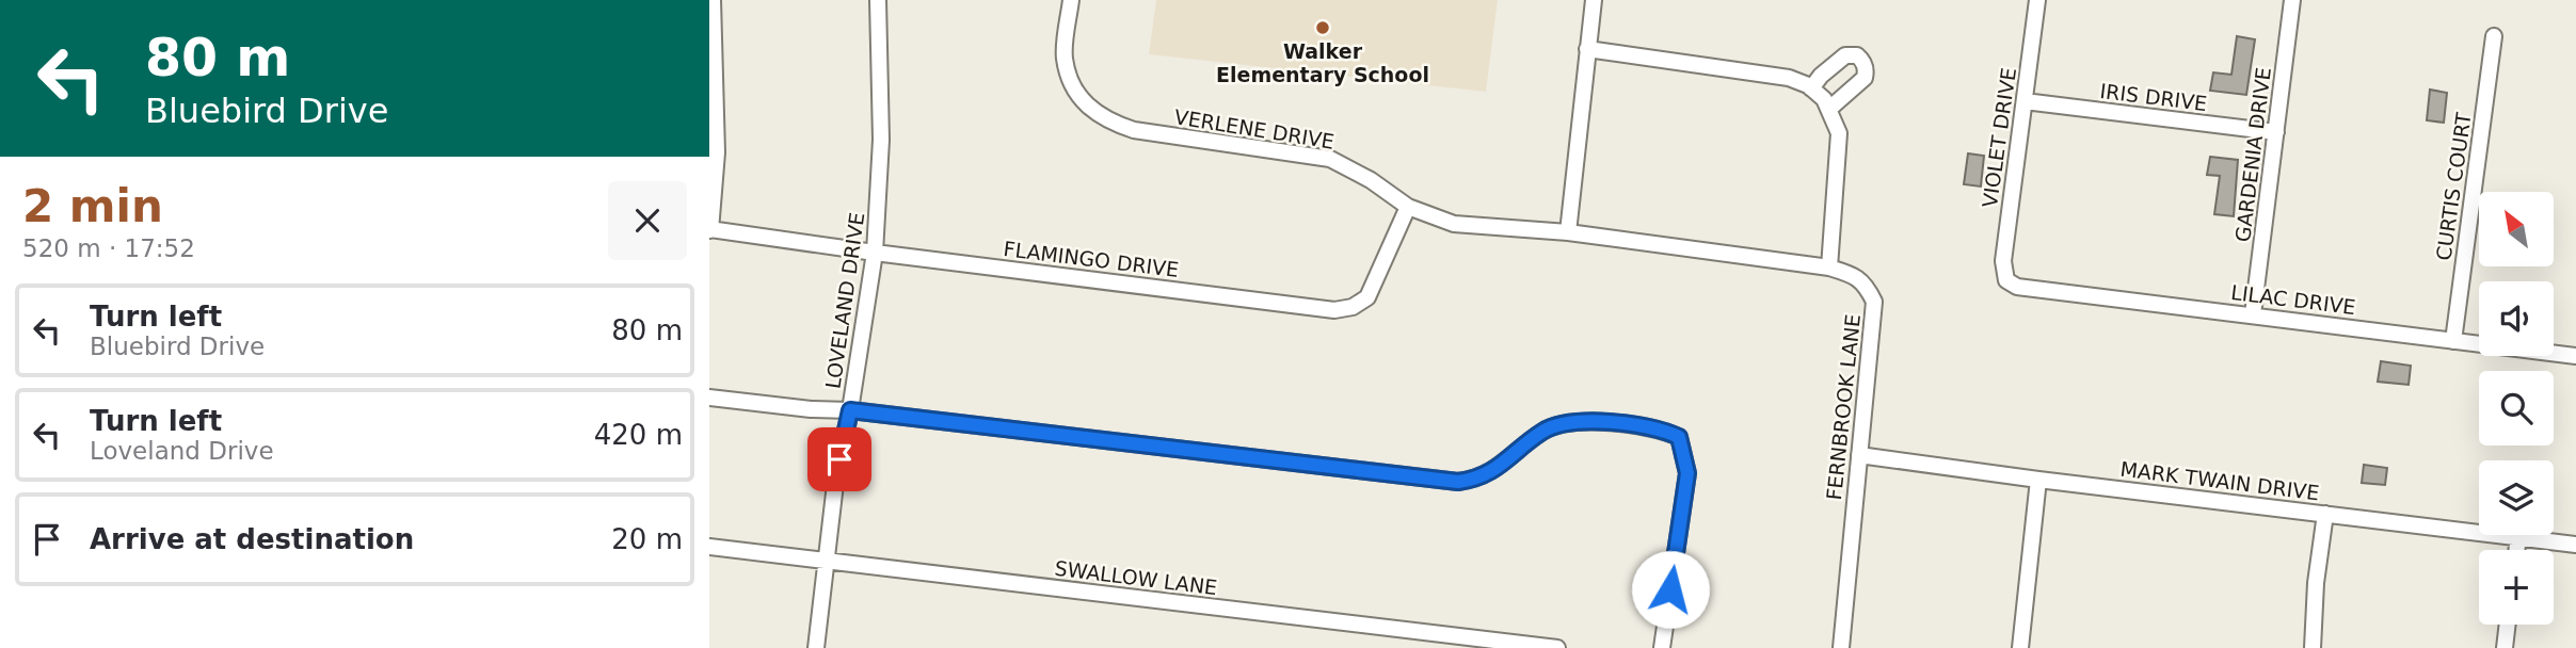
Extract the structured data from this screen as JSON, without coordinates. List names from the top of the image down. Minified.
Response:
{"streets":{"street":["IRIS DRIVE","VERLENE DRIVE","VIOLET DRIVE","GARDENIA DRIVE","CURTIS COURT","FLAMINGO DRIVE","LILAC DRIVE","LOVELAND DRIVE","FERNBROOK LANE","MARK TWAIN DRIVE","SWALLOW LANE"]},"crossings":[["IRIS DRIVE","VIOLET DRIVE"],["IRIS DRIVE","GARDENIA DRIVE"],["VERLENE DRIVE","FLAMINGO DRIVE"],["VERLENE DRIVE","FERNBROOK LANE"],["VIOLET DRIVE","LILAC DRIVE"],["GARDENIA DRIVE","LILAC DRIVE"],["CURTIS COURT","LILAC DRIVE"],["FLAMINGO DRIVE","LOVELAND DRIVE"],["LOVELAND DRIVE","SWALLOW LANE"],["FERNBROOK LANE","MARK TWAIN DRIVE"]],"places":["Walker Elementary School"],"north":"top left","page":{"turn":["80 m","Bluebird Drive"],"heading":["2 min","520 m · 17:52"],"map_buttons":"+","list":[{"name":"Turn left","note":"Bluebird Drive","value":"80 m"},{"name":"Turn left","note":"Loveland Drive","value":"420 m"},{"name":"Arrive at destination","value":"20 m"}]}}
